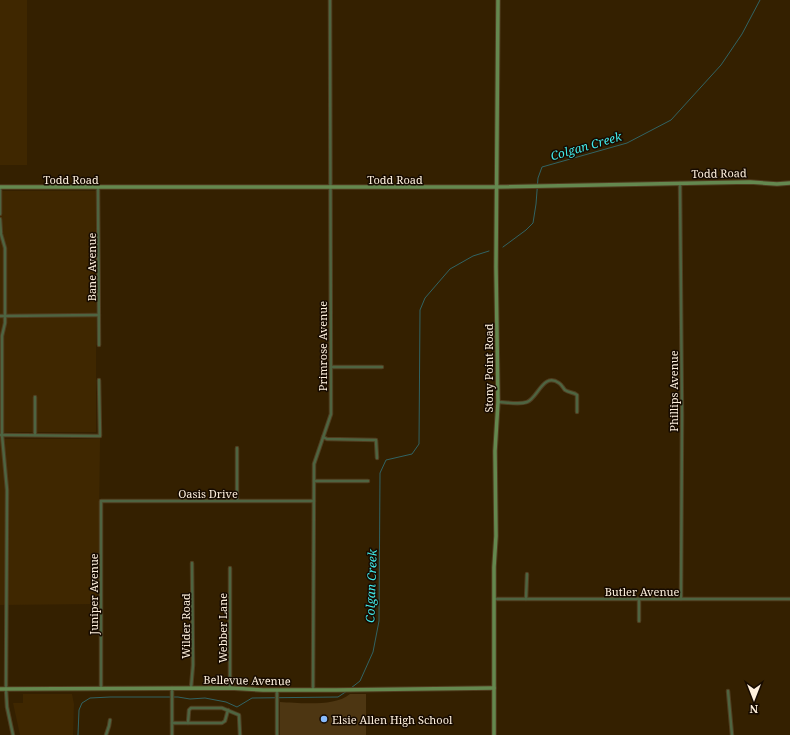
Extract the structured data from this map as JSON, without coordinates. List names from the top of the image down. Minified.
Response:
{"streets":{"main road":["Todd Road","Stony Point Road","Bellevue Avenue"],"street":["Bane Avenue","Primrose Avenue","Phillips Avenue","Oasis Drive","Butler Avenue","Juniper Avenue","Wilder Road","Webber Lane"]},"crossings":[["Todd Road","Bane Avenue"],["Todd Road","Primrose Avenue"],["Todd Road","Stony Point Road"],["Todd Road","Phillips Avenue"],["Primrose Avenue","Oasis Drive"],["Primrose Avenue","Bellevue Avenue"],["Stony Point Road","Butler Avenue"],["Stony Point Road","Bellevue Avenue"],["Phillips Avenue","Butler Avenue"],["Oasis Drive","Juniper Avenue"],["Juniper Avenue","Bellevue Avenue"],["Wilder Road","Bellevue Avenue"],["Webber Lane","Bellevue Avenue"]],"water":["Colgan Creek"],"places":["Elsie Allen High School"],"north":"bottom"}
